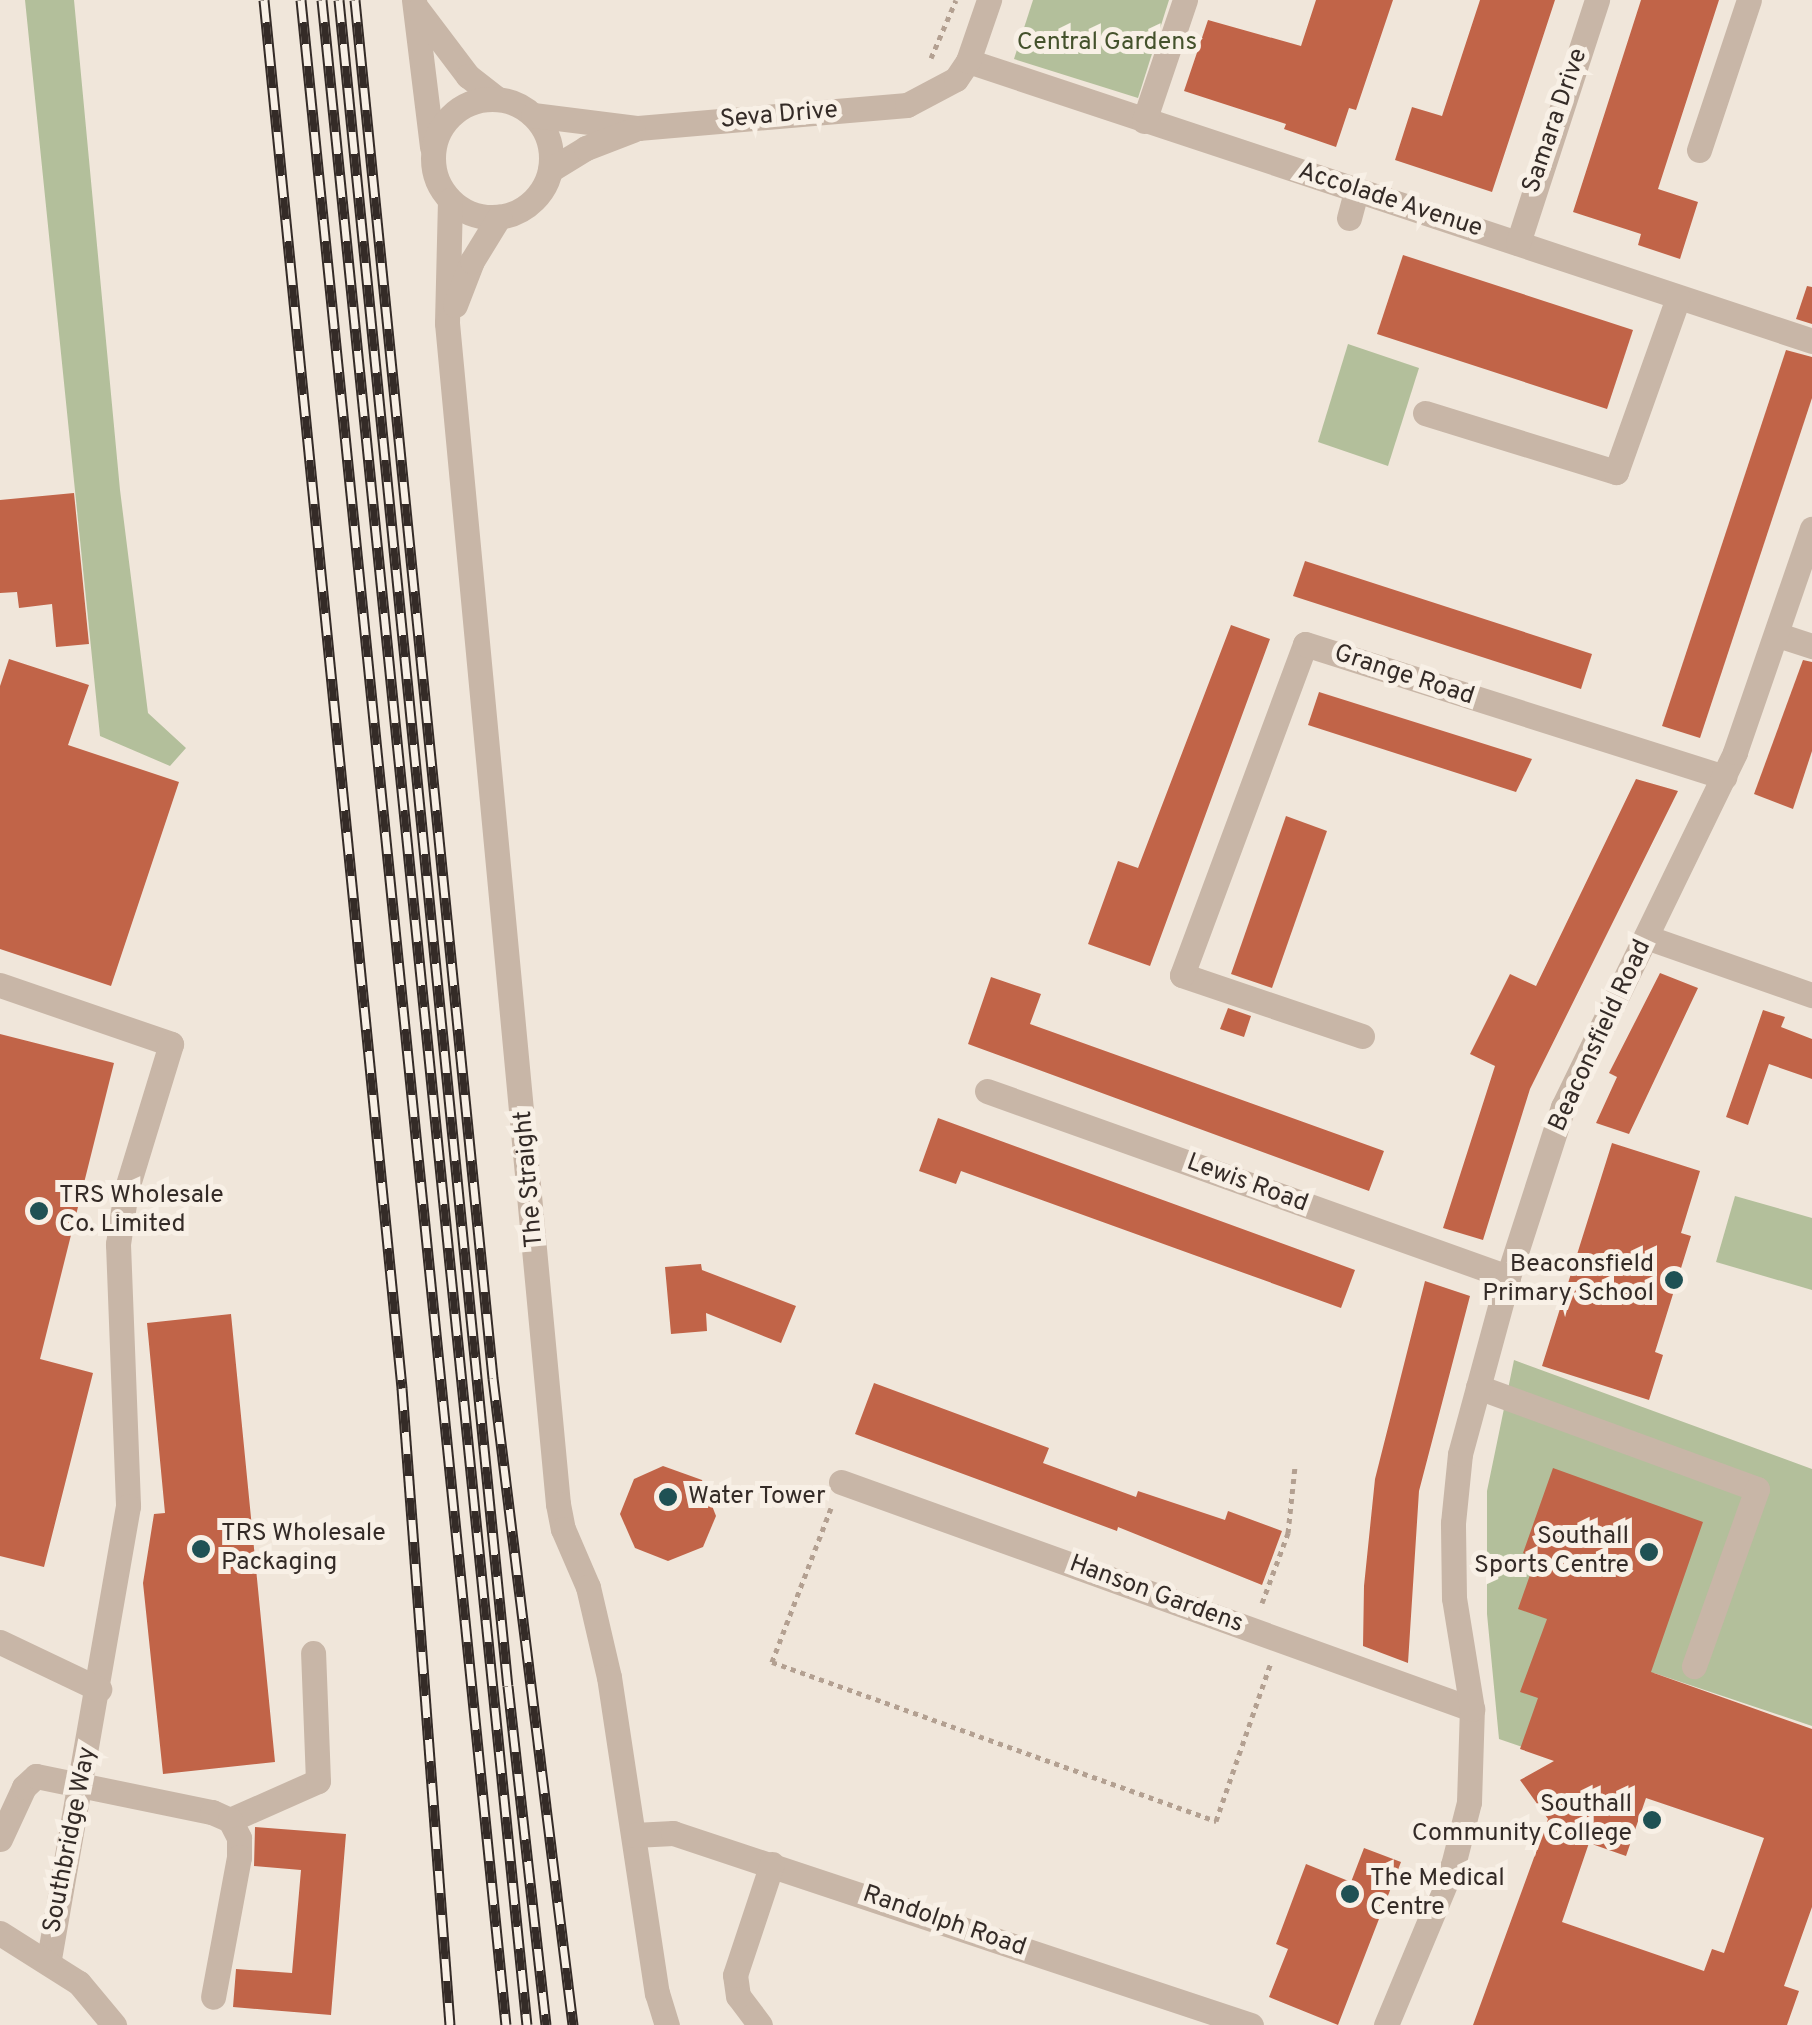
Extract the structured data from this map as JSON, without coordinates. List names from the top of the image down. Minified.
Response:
{"streets":{"street":["Seva Drive","Samara Drive","Accolade Avenue","Grange Road","Beaconsfield Road","The Straight","Lewis Road","Hanson Gardens","Southbridge Way","Randolph Road"]},"crossings":[["Seva Drive","The Straight"],["Samara Drive","Accolade Avenue"],["Grange Road","Beaconsfield Road"],["Beaconsfield Road","Lewis Road"],["Beaconsfield Road","Hanson Gardens"],["The Straight","Randolph Road"]],"parks":["Central Gardens"],"places":["TRS Wholesale Co. Limited","Beaconsfield Primary School","Water Tower","TRS Wholesale Packaging","Southall Sports Centre","Southall Community College","The Medical Centre"]}
